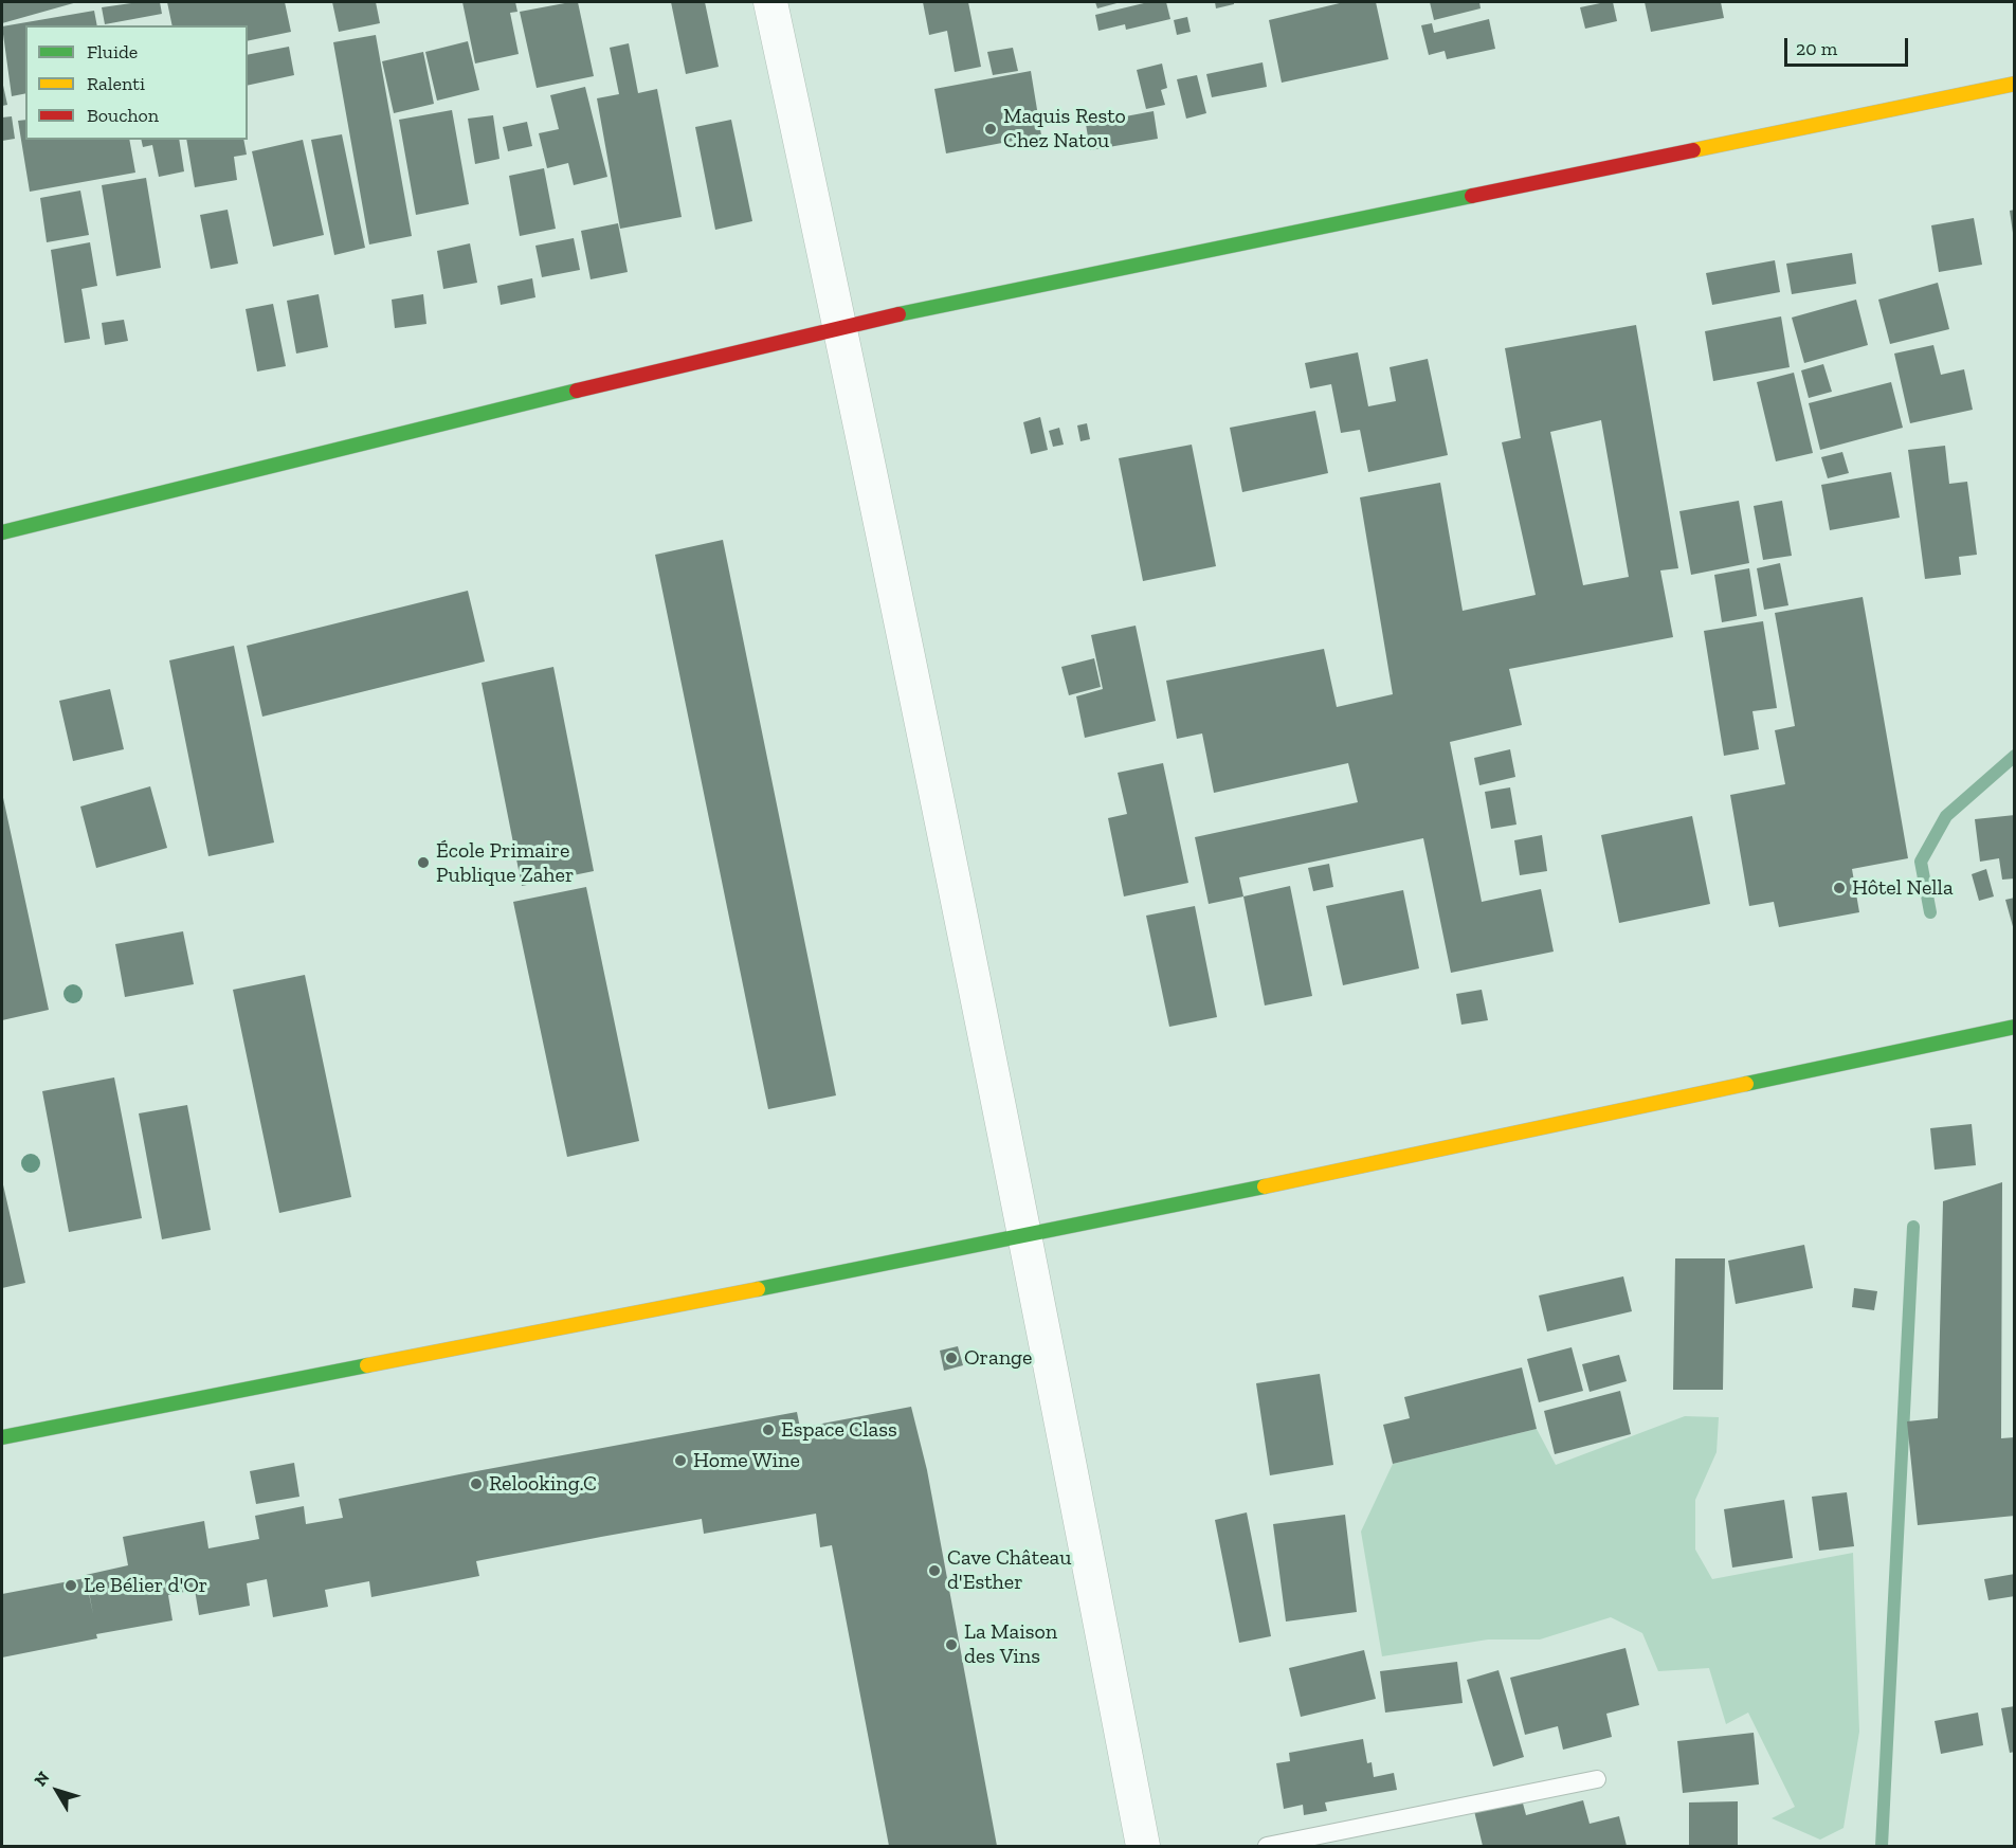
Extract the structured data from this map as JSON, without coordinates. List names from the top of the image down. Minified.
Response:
{"places":["Maquis Resto Chez Natou","École Primaire Publique Zaher","Hôtel Nella","Orange","Espace Class","Home Wine","Relooking.C","Cave Château d'Esther","Le Bélier d'Or","La Maison des Vins"],"legend":["Fluide","Ralenti","Bouchon"],"scale_bar":"20 m","north":"top left"}
